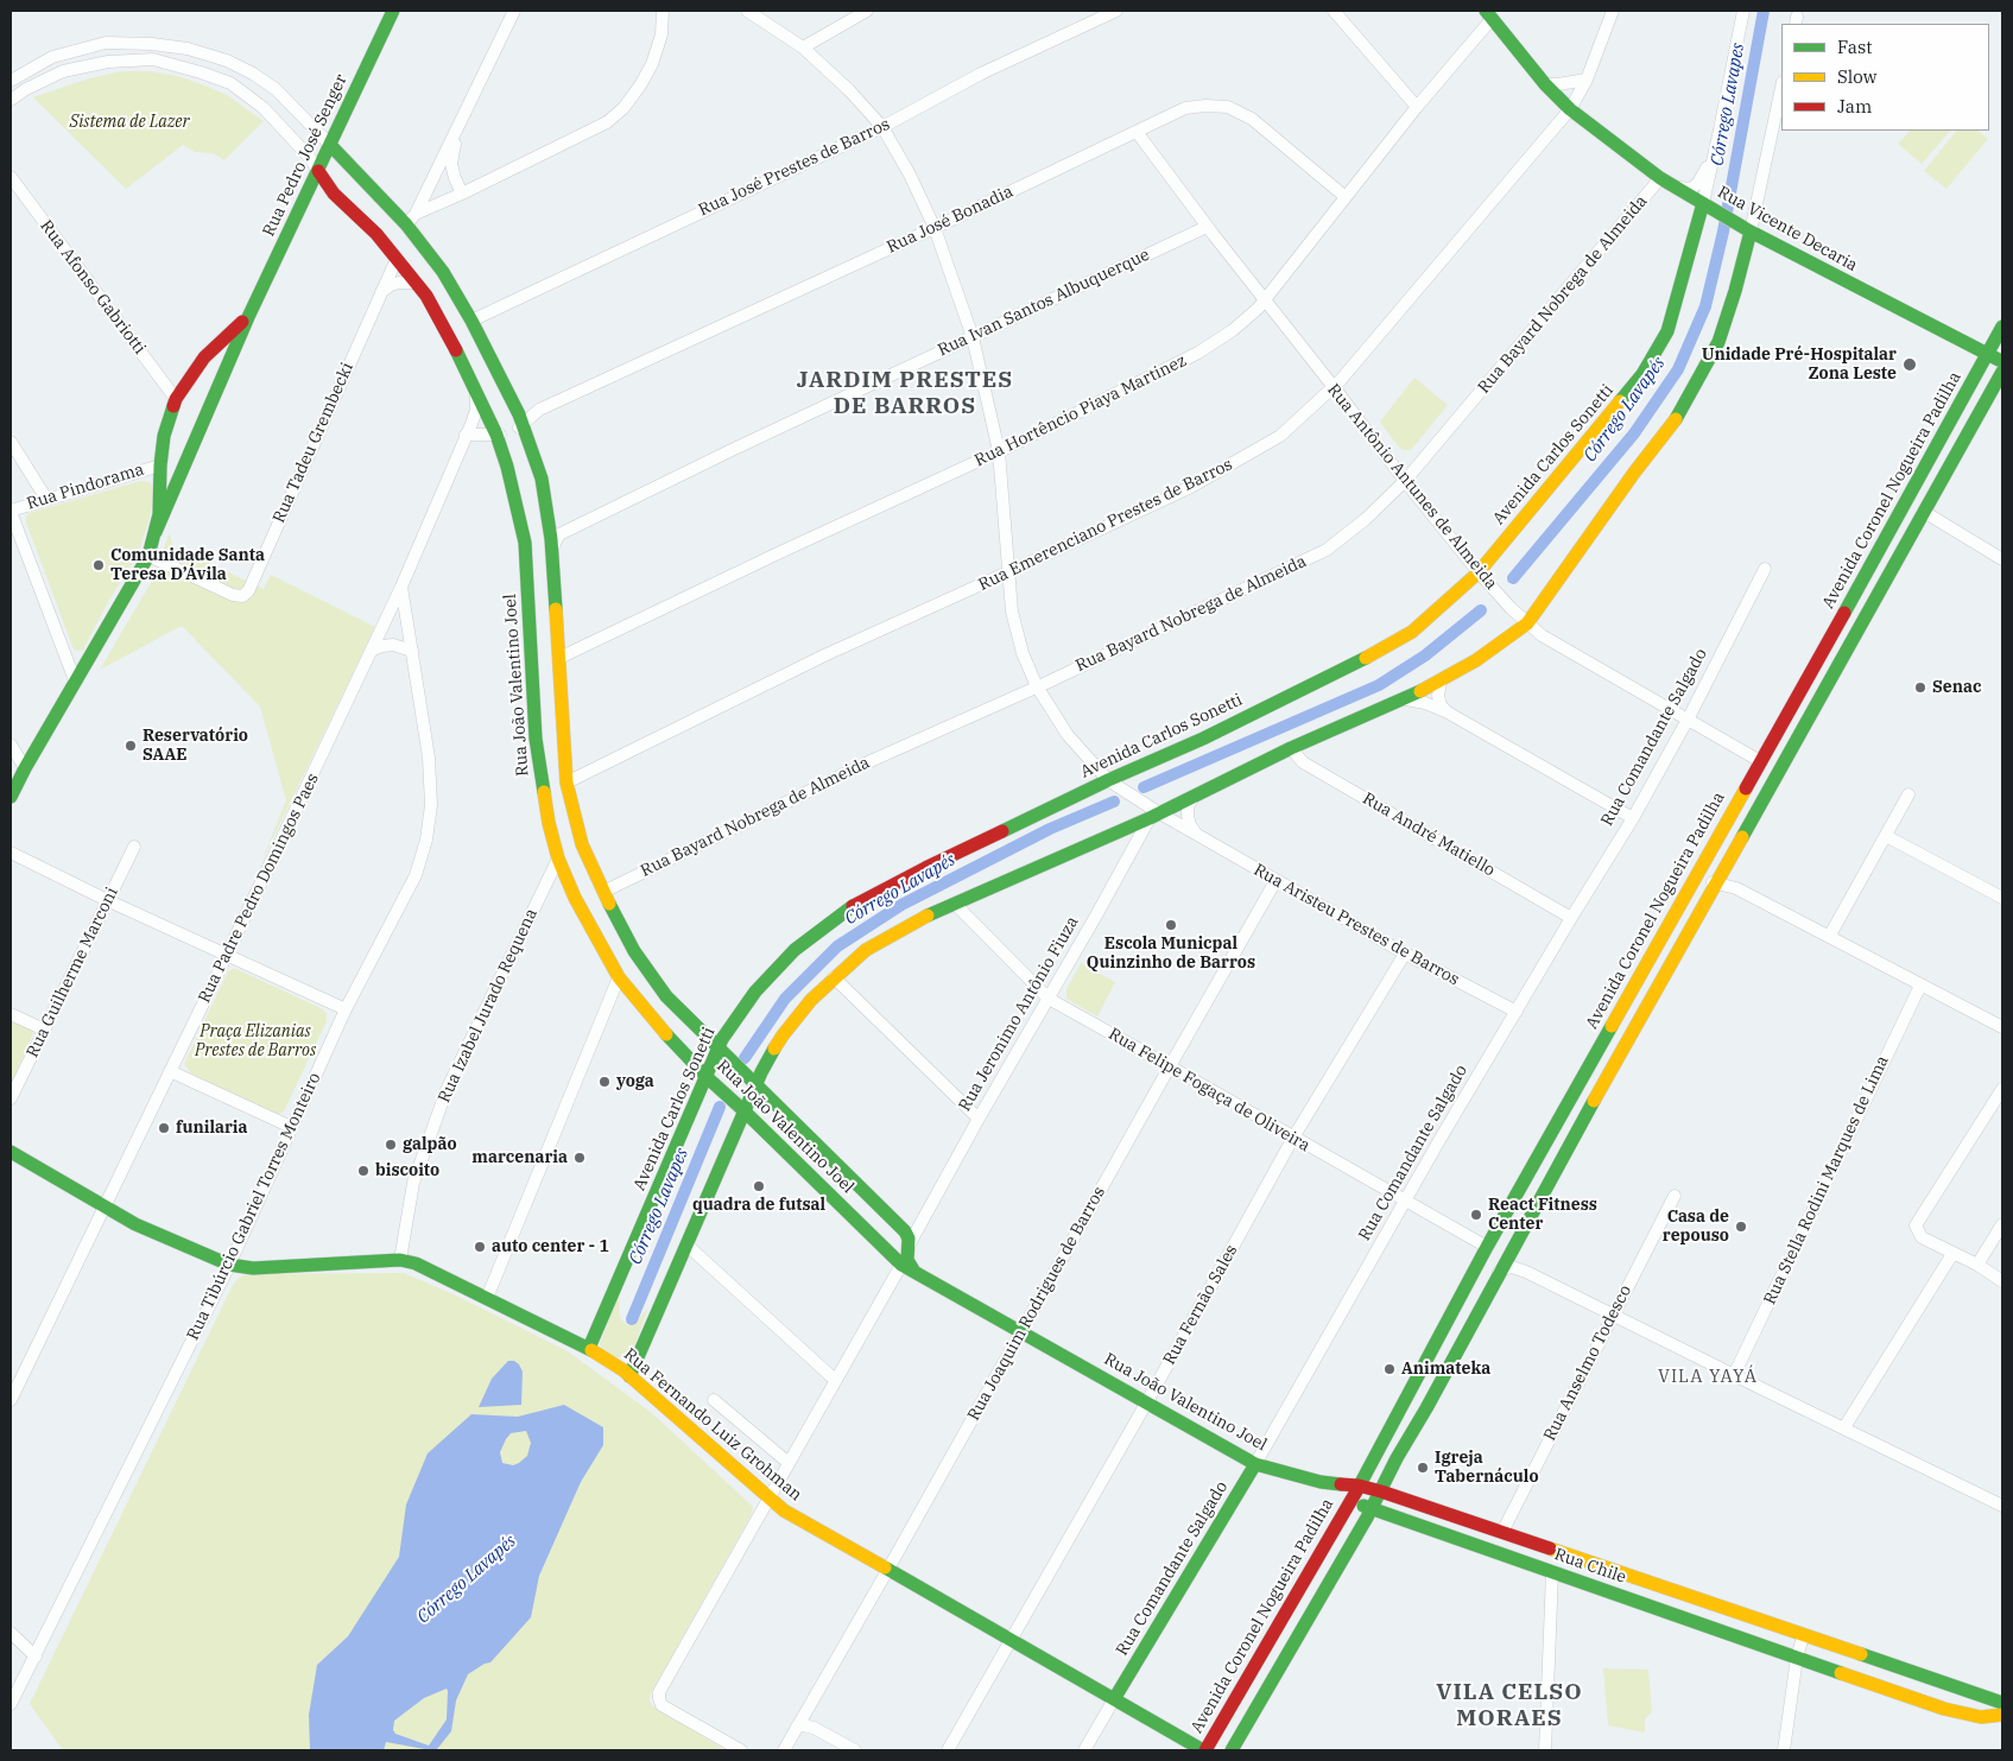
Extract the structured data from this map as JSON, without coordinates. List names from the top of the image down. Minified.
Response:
{"streets":{"street":["Rua Pedro José Senger","Rua José Prestes de Barros","Rua José Bonadia","Rua Vicente Decaria","Rua Afonso Gabriotti","Rua Bayard Nobrega de Almeida","Rua Ivan Santos Albuquerque","Rua Hortêncio Piaya Martinez","Rua Tadeu Grembecki","Avenida Carlos Sonetti","Rua Pindorama","Rua Antônio Antunes de Almeida","Avenida Coronel Nogueira Padilha","Rua Emerenciano Prestes de Barros","Rua João Valentino Joel","Rua Comandante Salgado","Rua André Matiello","Rua Padre Pedro Domingos Paes","Rua Aristeu Prestes de Barros","Rua Guilherme Marconi","Rua Izabel Jurado Requena","Rua Jeronimo Antônio Fiuza","Rua Felipe Fogaça de Oliveira","Rua Stella Rodini Marques de Lima","Rua Tibúrcio Gabriel Torres Monteiro","Rua Joaquim Rodrigues de Barros","Rua Fernão Sales","Rua Anselmo Todesco","Rua Fernando Luiz Grohman","Rua Chile"]},"crossings":[["Rua Pedro José Senger","Rua Afonso Gabriotti"],["Rua Pedro José Senger","Rua Tadeu Grembecki"],["Rua Pedro José Senger","Rua Pindorama"],["Rua Pedro José Senger","Rua João Valentino Joel"],["Rua José Prestes de Barros","Rua João Valentino Joel"],["Rua José Prestes de Barros","Rua Aristeu Prestes de Barros"],["Rua José Bonadia","Rua Hortêncio Piaya Martinez"],["Rua José Bonadia","Rua Antônio Antunes de Almeida"],["Rua José Bonadia","Rua João Valentino Joel"],["Rua José Bonadia","Rua Padre Pedro Domingos Paes"],["Rua José Bonadia","Rua Aristeu Prestes de Barros"],["Rua Vicente Decaria","Rua Bayard Nobrega de Almeida"],["Rua Vicente Decaria","Rua Hortêncio Piaya Martinez"],["Rua Vicente Decaria","Avenida Carlos Sonetti"],["Rua Vicente Decaria","Avenida Coronel Nogueira Padilha"],["Rua Vicente Decaria","Rua Emerenciano Prestes de Barros"],["Rua Bayard Nobrega de Almeida","Rua Antônio Antunes de Almeida"],["Rua Bayard Nobrega de Almeida","Rua João Valentino Joel"],["Rua Bayard Nobrega de Almeida","Rua Aristeu Prestes de Barros"],["Rua Ivan Santos Albuquerque","Rua Antônio Antunes de Almeida"],["Rua Ivan Santos Albuquerque","Rua João Valentino Joel"],["Rua Ivan Santos Albuquerque","Rua Aristeu Prestes de Barros"],["Rua Hortêncio Piaya Martinez","Rua Antônio Antunes de Almeida"],["Rua Hortêncio Piaya Martinez","Rua João Valentino Joel"],["Rua Hortêncio Piaya Martinez","Rua Aristeu Prestes de Barros"],["Rua Tadeu Grembecki","Rua João Valentino Joel"],["Avenida Carlos Sonetti","Rua Antônio Antunes de Almeida"],["Avenida Carlos Sonetti","Rua João Valentino Joel"],["Avenida Carlos Sonetti","Rua Aristeu Prestes de Barros"],["Avenida Carlos Sonetti","Rua Fernando Luiz Grohman"],["Rua Antônio Antunes de Almeida","Avenida Coronel Nogueira Padilha"],["Rua Antônio Antunes de Almeida","Rua Emerenciano Prestes de Barros"],["Rua Antônio Antunes de Almeida","Rua Comandante Salgado"],["Avenida Coronel Nogueira Padilha","Rua João Valentino Joel"],["Avenida Coronel Nogueira Padilha","Rua Felipe Fogaça de Oliveira"],["Avenida Coronel Nogueira Padilha","Rua Fernando Luiz Grohman"],["Avenida Coronel Nogueira Padilha","Rua Chile"],["Rua Emerenciano Prestes de Barros","Rua João Valentino Joel"],["Rua Emerenciano Prestes de Barros","Rua Aristeu Prestes de Barros"],["Rua João Valentino Joel","Rua Comandante Salgado"],["Rua João Valentino Joel","Rua Padre Pedro Domingos Paes"],["Rua João Valentino Joel","Rua Izabel Jurado Requena"],["Rua João Valentino Joel","Rua Joaquim Rodrigues de Barros"],["Rua João Valentino Joel","Rua Fernão Sales"],["Rua Comandante Salgado","Rua André Matiello"],["Rua Comandante Salgado","Rua Aristeu Prestes de Barros"],["Rua Comandante Salgado","Rua Felipe Fogaça de Oliveira"],["Rua Comandante Salgado","Rua Fernando Luiz Grohman"],["Rua Padre Pedro Domingos Paes","Rua Tibúrcio Gabriel Torres Monteiro"],["Rua Padre Pedro Domingos Paes","Rua Fernando Luiz Grohman"],["Rua Aristeu Prestes de Barros","Rua Jeronimo Antônio Fiuza"],["Rua Aristeu Prestes de Barros","Rua Joaquim Rodrigues de Barros"],["Rua Aristeu Prestes de Barros","Rua Fernão Sales"],["Rua Izabel Jurado Requena","Rua Fernando Luiz Grohman"],["Rua Jeronimo Antônio Fiuza","Rua Felipe Fogaça de Oliveira"],["Rua Felipe Fogaça de Oliveira","Rua Joaquim Rodrigues de Barros"],["Rua Felipe Fogaça de Oliveira","Rua Fernão Sales"],["Rua Tibúrcio Gabriel Torres Monteiro","Rua Fernando Luiz Grohman"],["Rua Joaquim Rodrigues de Barros","Rua Fernando Luiz Grohman"],["Rua Fernão Sales","Rua Fernando Luiz Grohman"],["Rua Anselmo Todesco","Rua Chile"]],"districts":["JARDIM PRESTES DE BARROS","VILA YAYÁ","VILA CELSO MORAES"],"water":["Córrego Lavapes","Córrego Lavapés"],"parks":["Sistema de Lazer","Praça Elizanias Prestes de Barros"],"places":["Unidade Pré-Hospitalar Zona Leste","Comunidade Santa Teresa D’Ávila","Senac","Reservatório SAAE","Escola Municpal Quinzinho de Barros","yoga","funilaria","galpão","marcenaria","biscoito","quadra de futsal","React Fitness Center","Casa de repouso","auto center - 1","Animateka","Igreja Tabernáculo"],"legend":["Fast","Slow","Jam"]}
